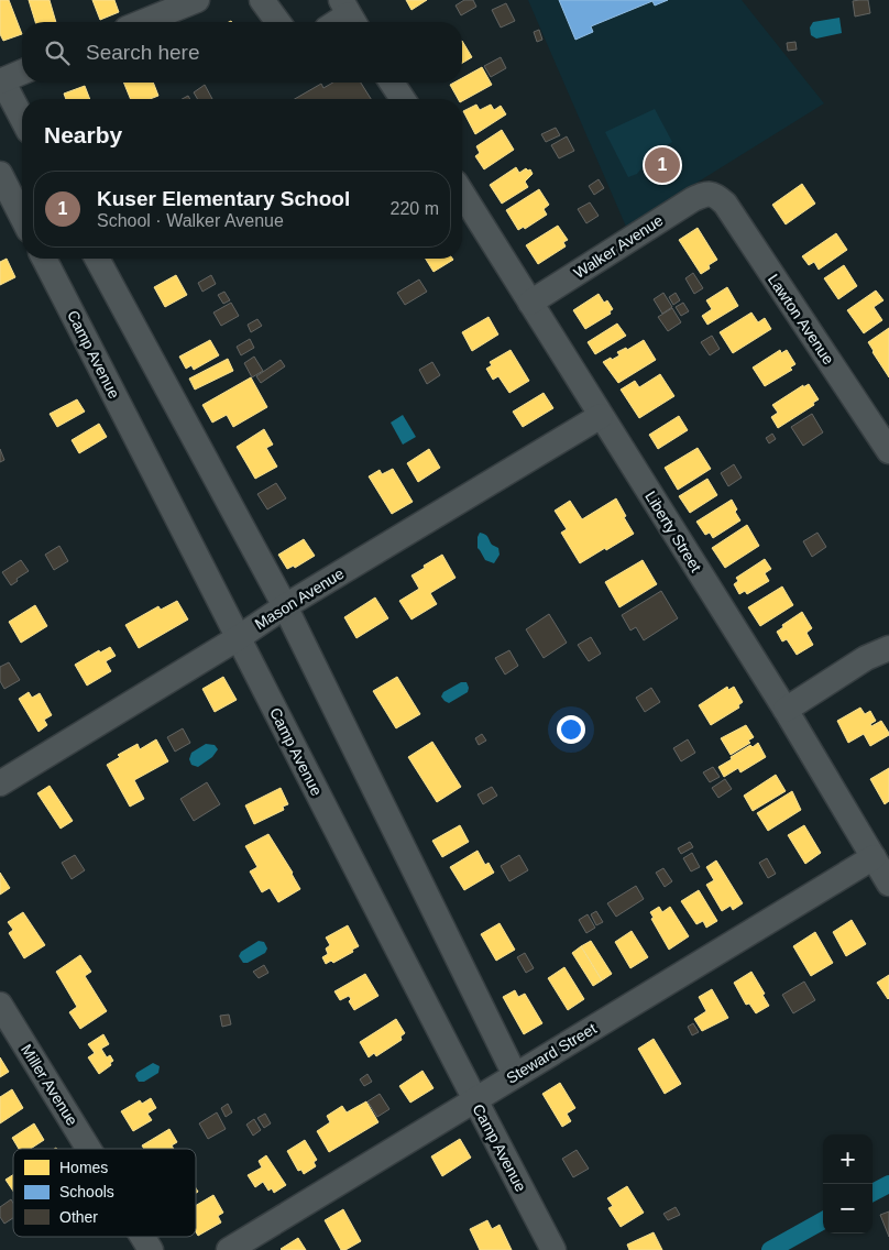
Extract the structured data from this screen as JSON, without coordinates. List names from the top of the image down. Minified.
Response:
{"streets":{"street":["Walker Avenue","Lawton Avenue","Camp Avenue","Liberty Street","Mason Avenue","Steward Street","Miller Avenue"]},"crossings":[["Walker Avenue","Lawton Avenue"],["Walker Avenue","Liberty Street"],["Camp Avenue","Mason Avenue"],["Camp Avenue","Steward Street"],["Liberty Street","Mason Avenue"],["Liberty Street","Steward Street"]],"legend":["Homes","Schools","Other"],"page":{"search":"Search here","heading":"Nearby","pins":"1","list":[{"mark":"1","name":"Kuser Elementary School","note":"School · Walker Avenue","value":"220 m"}],"map_buttons":["+","−"]}}
